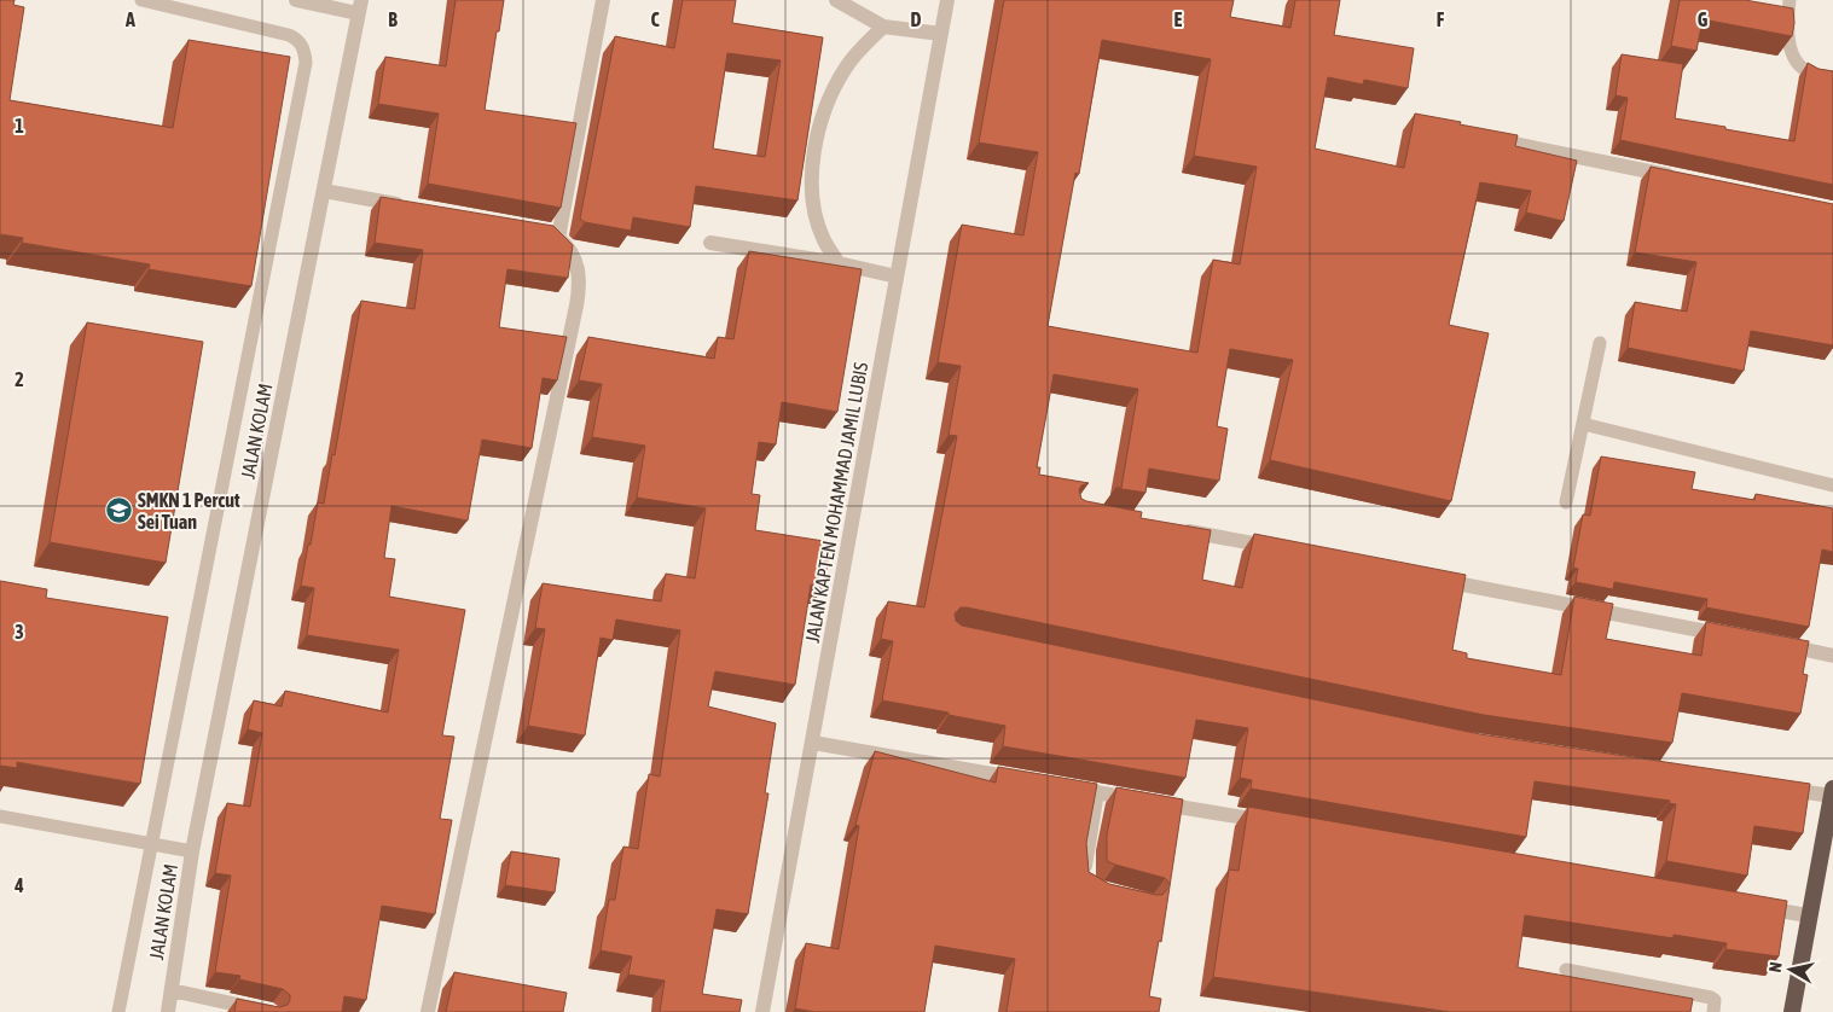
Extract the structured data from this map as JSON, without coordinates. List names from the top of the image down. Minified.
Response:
{"streets":{"street":["JALAN KOLAM","JALAN KAPTEN MOHAMMAD JAMIL LUBIS"]},"places":{"school or university":["SMKN 1 Percut Sei Tuan"]},"north":"left","grid":{"columns":["A","B","C","D","E","F","G"],"rows":["1","2","3","4"]}}
